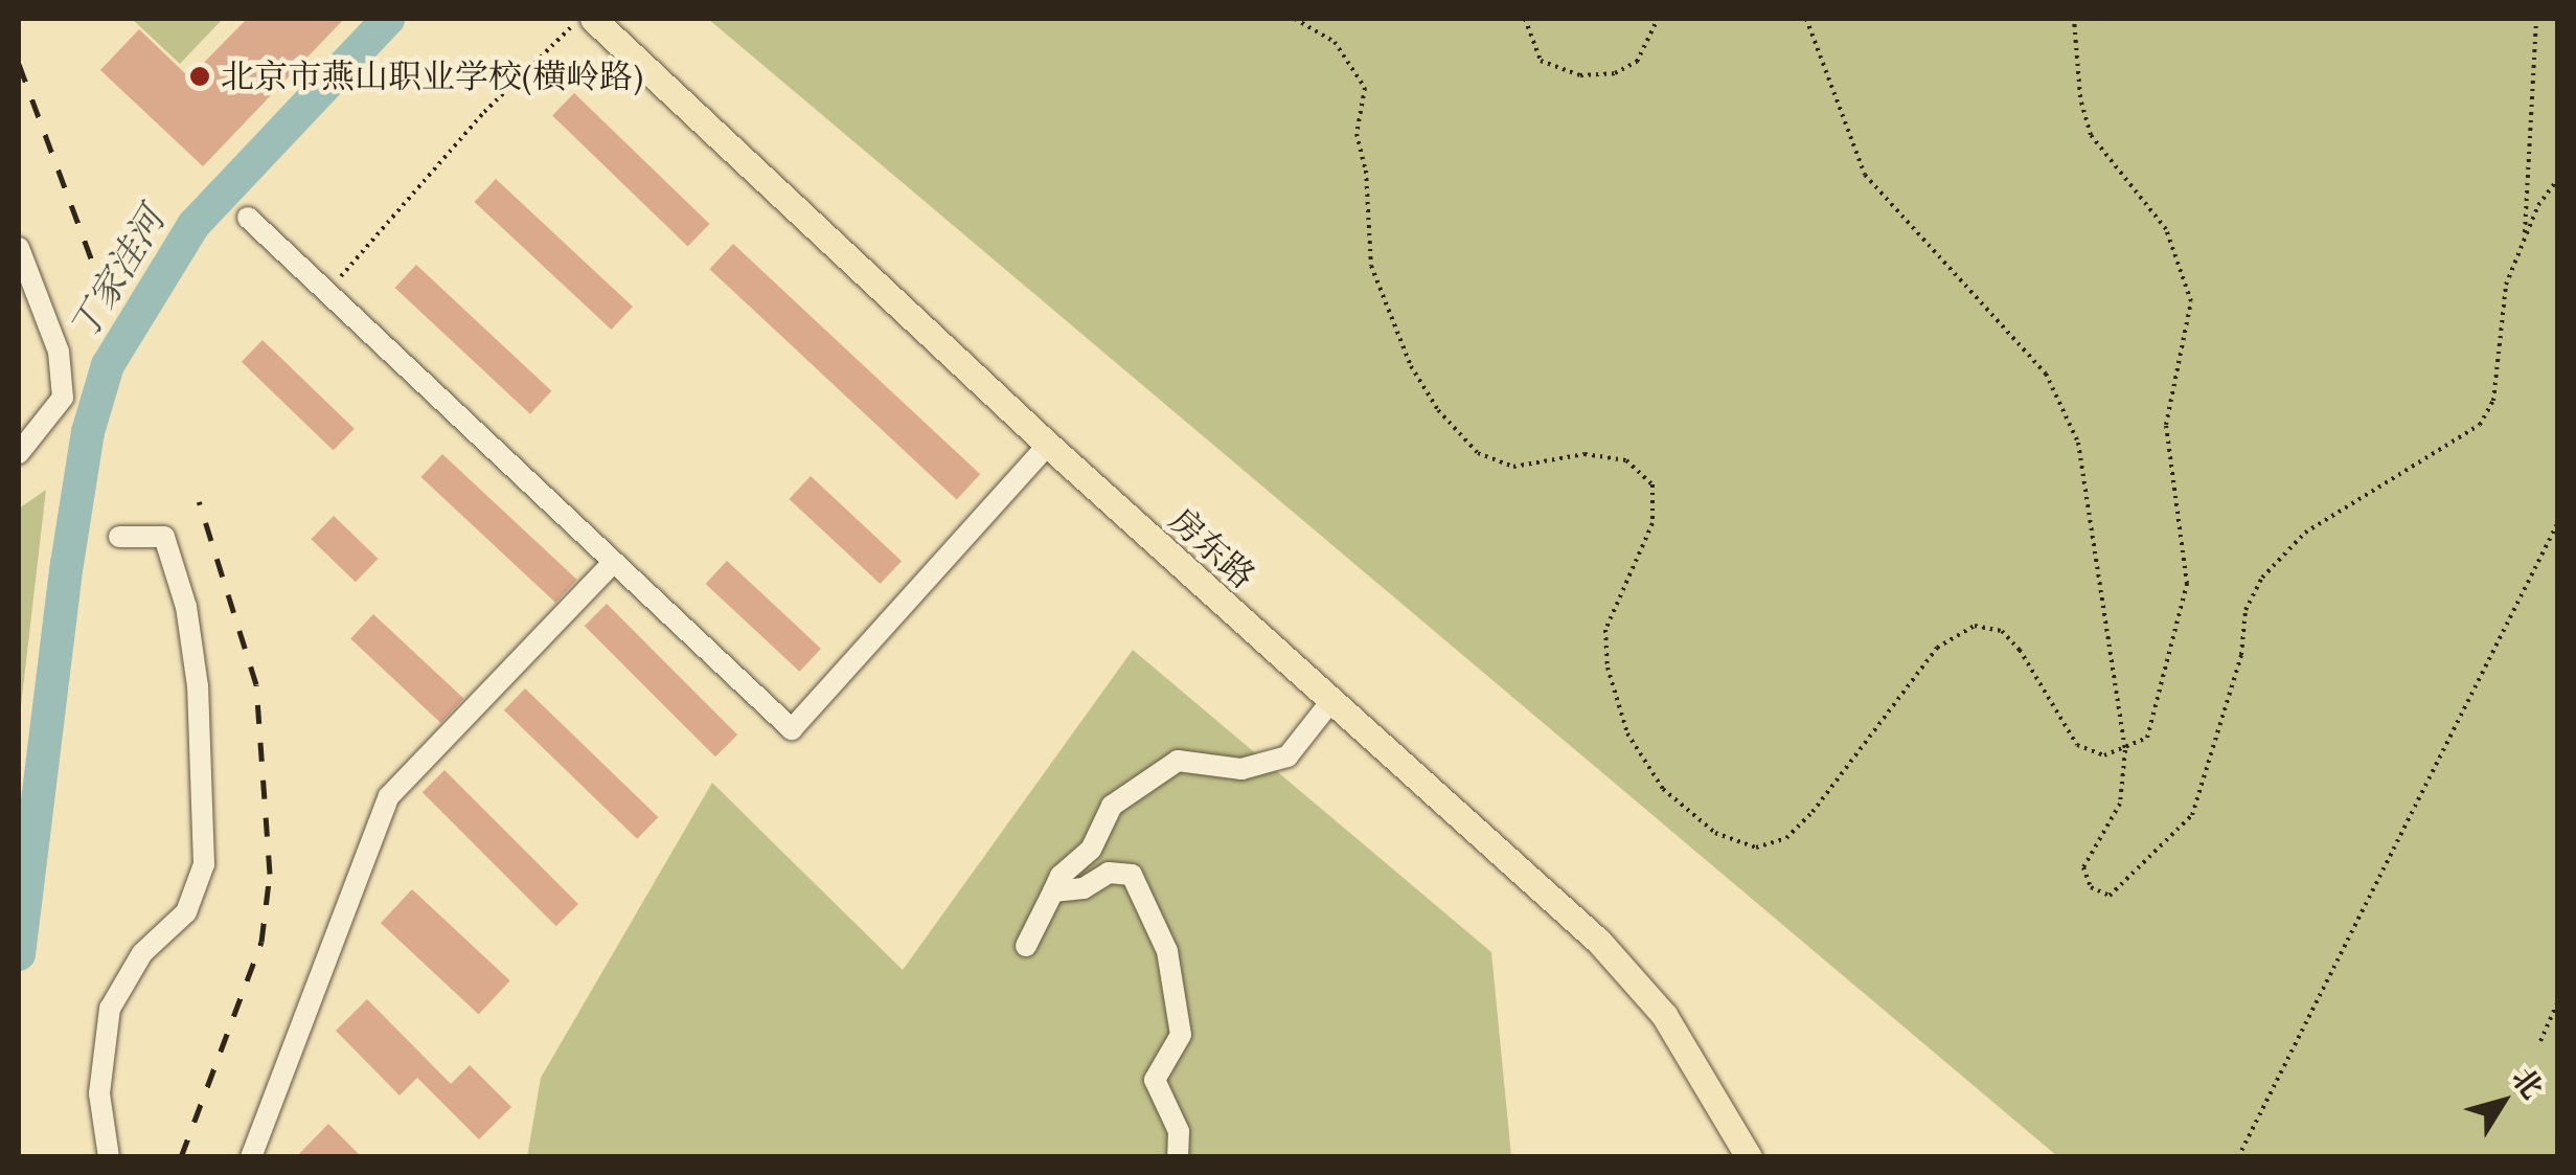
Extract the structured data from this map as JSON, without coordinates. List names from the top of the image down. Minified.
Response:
{"streets":{"main road":["房东路"]},"water":["丁家洼河"],"places":["北京市燕山职业学校(横岭路)"],"north":"top right"}
